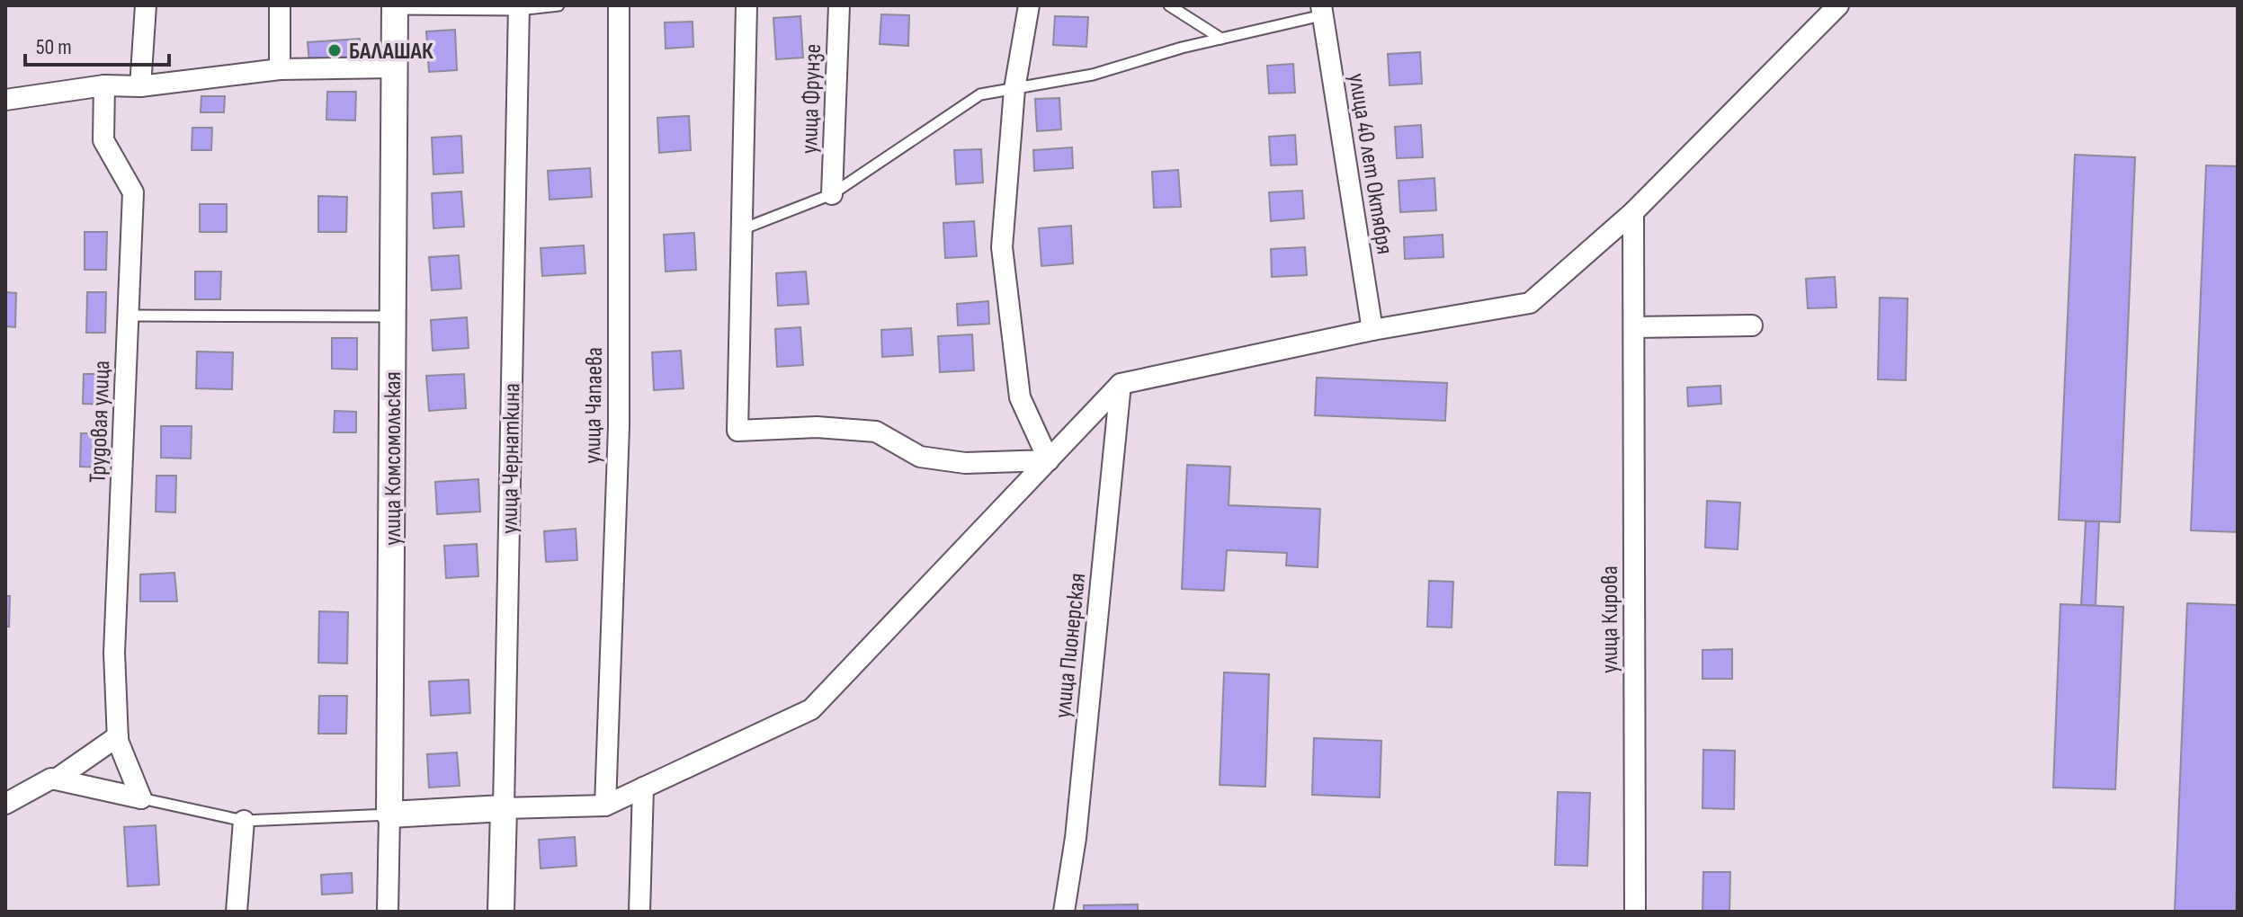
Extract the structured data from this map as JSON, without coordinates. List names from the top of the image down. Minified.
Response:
{"streets":{"street":["улица Фрунзе","улица 40 лет Октября","улица Чапаева","Трудовая улица","улица Комсомольская","улица Чернаткина","улица Кирова","улица Пионерская"]},"places":["БАЛАШАК"],"scale_bar":"50 m"}
